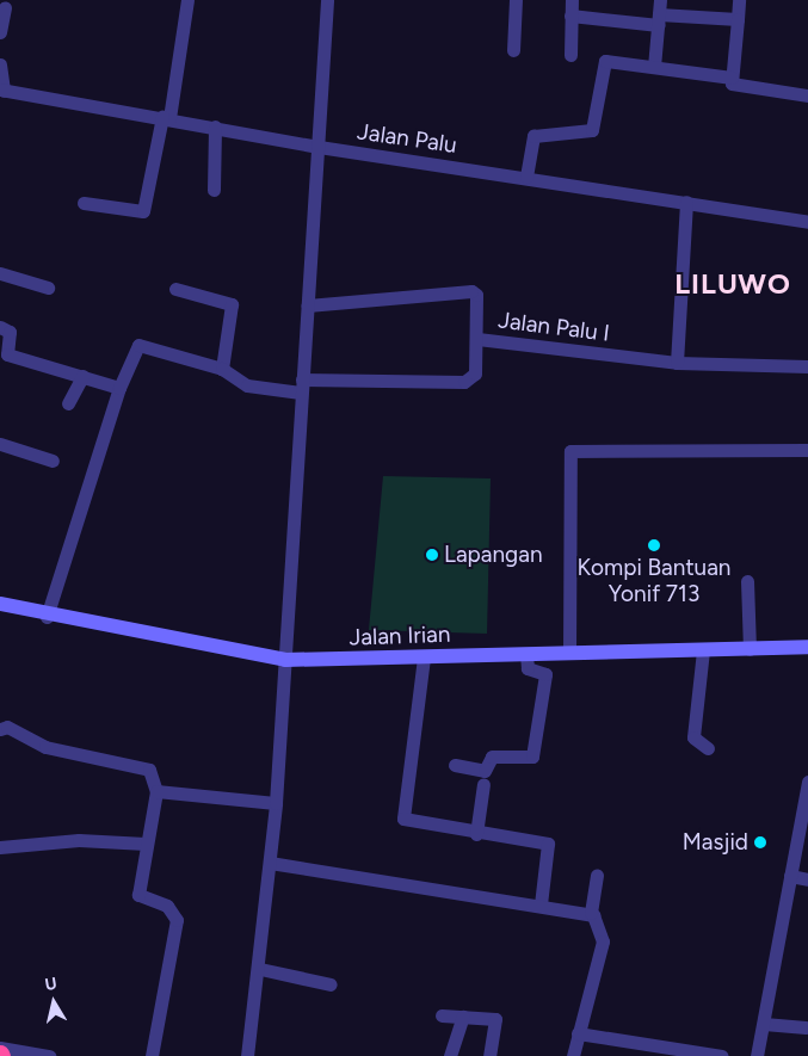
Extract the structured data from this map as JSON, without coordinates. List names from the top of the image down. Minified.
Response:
{"streets":{"street":["Jalan Palu","Jalan Palu I","Jalan Irian"]},"districts":["LILUWO"],"places":["Kompi Bantuan Yonif 713","Lapangan","Masjid"],"north":"top"}
